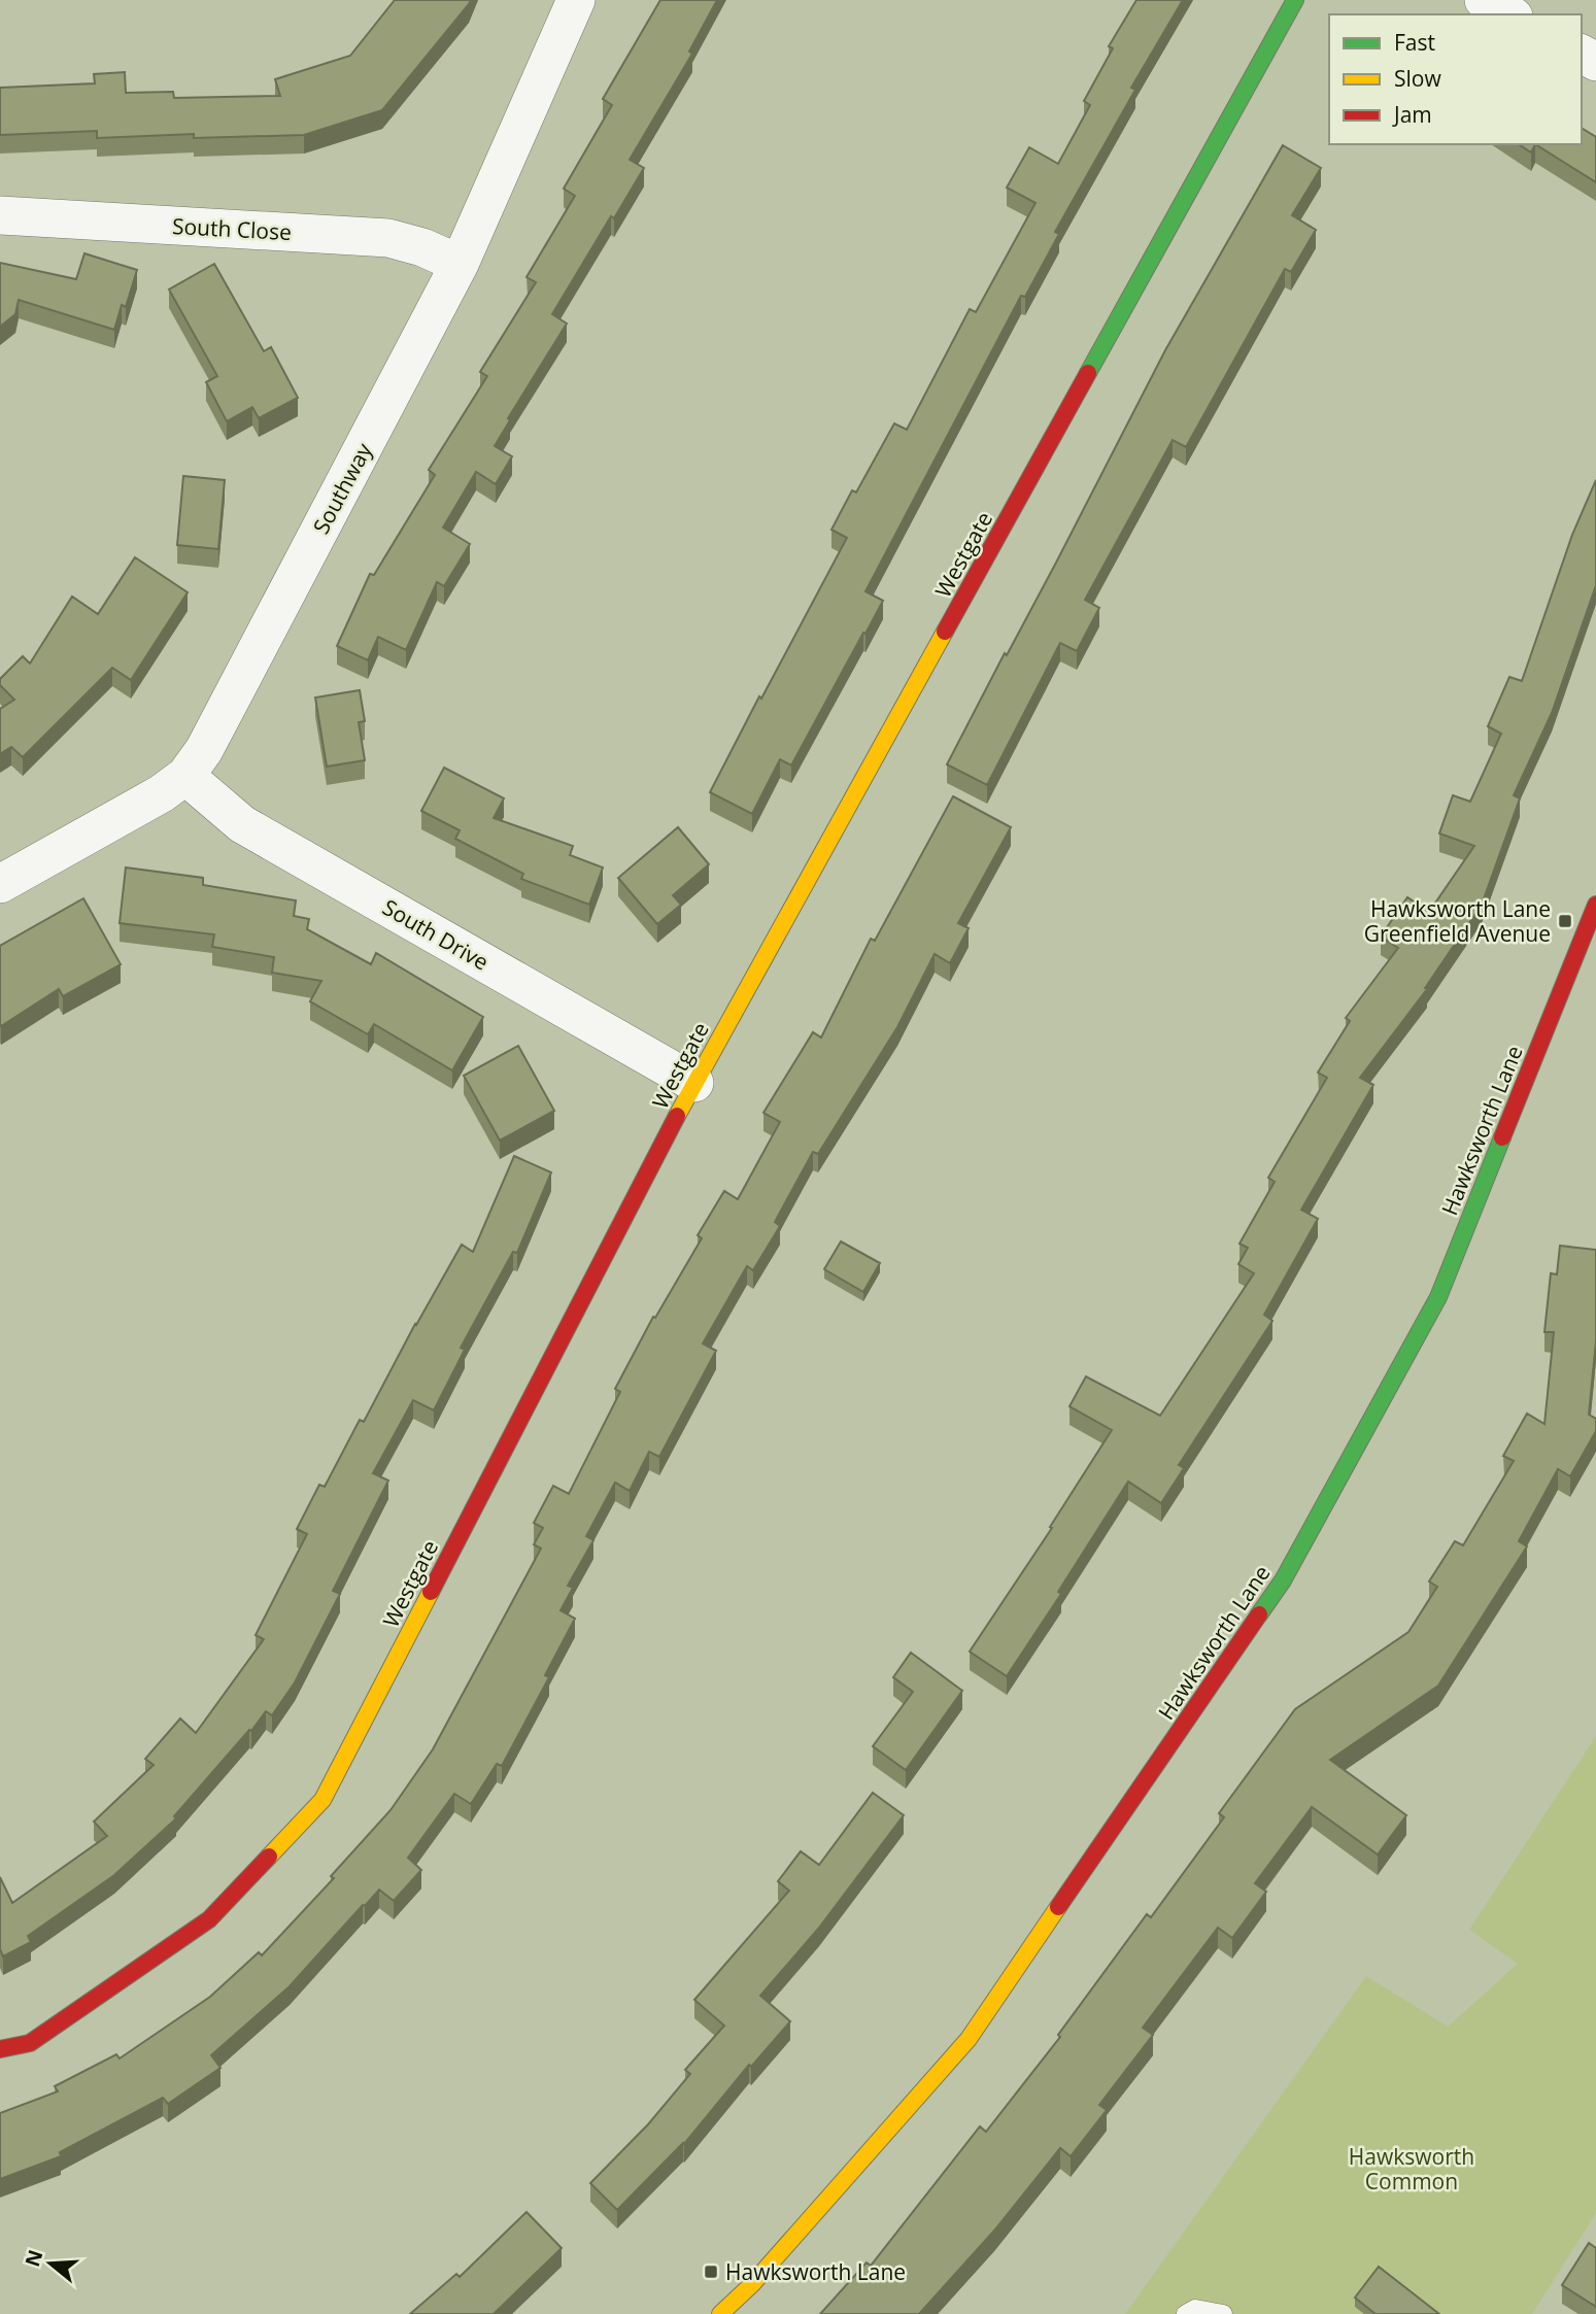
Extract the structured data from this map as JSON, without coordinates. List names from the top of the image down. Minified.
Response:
{"streets":{"street":["South Close","Southway","Westgate","South Drive","Hawksworth Lane"]},"crossings":[["South Close","Southway"],["Southway","South Drive"],["Westgate","South Drive"]],"parks":["Hawksworth Common"],"places":{"transit":["Hawksworth Lane Greenfield Avenue","Hawksworth Lane"]},"legend":["Fast","Slow","Jam"],"north":"left"}
